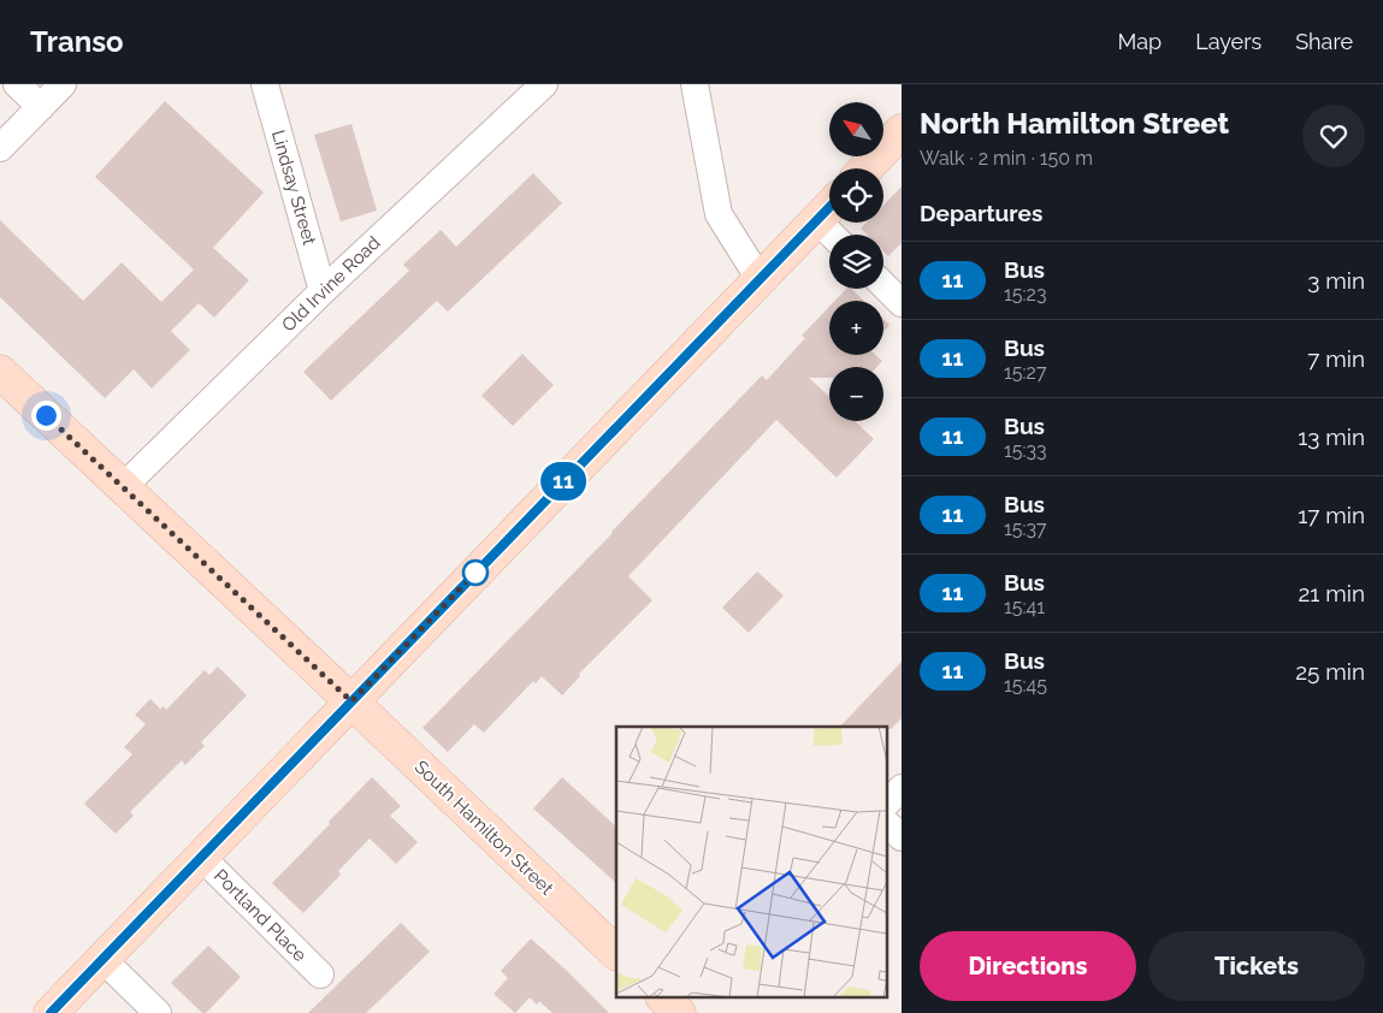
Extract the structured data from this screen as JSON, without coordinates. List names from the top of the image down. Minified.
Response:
{"streets":{"main road":["South Hamilton Street"],"street":["Lindsay Street","Old Irvine Road","Portland Place"]},"crossings":[["Lindsay Street","Old Irvine Road"],["Old Irvine Road","South Hamilton Street"]],"lines":["bus line 11"],"north":"top left","page":{"header":"Transo","nav":["Map","Layers","Share"],"on_map":"11","heading":[["North Hamilton Street","Walk · 2 min · 150 m"],"Departures"],"map_buttons":["+","−"],"list":[{"mark":"11","name":"Bus","note":"15:23","value":"3 min"},{"mark":"11","name":"Bus","note":"15:27","value":"7 min"},{"mark":"11","name":"Bus","note":"15:33","value":"13 min"},{"mark":"11","name":"Bus","note":"15:37","value":"17 min"},{"mark":"11","name":"Bus","note":"15:41","value":"21 min"},{"mark":"11","name":"Bus","note":"15:45","value":"25 min"}],"buttons":["Directions","Tickets"]}}
